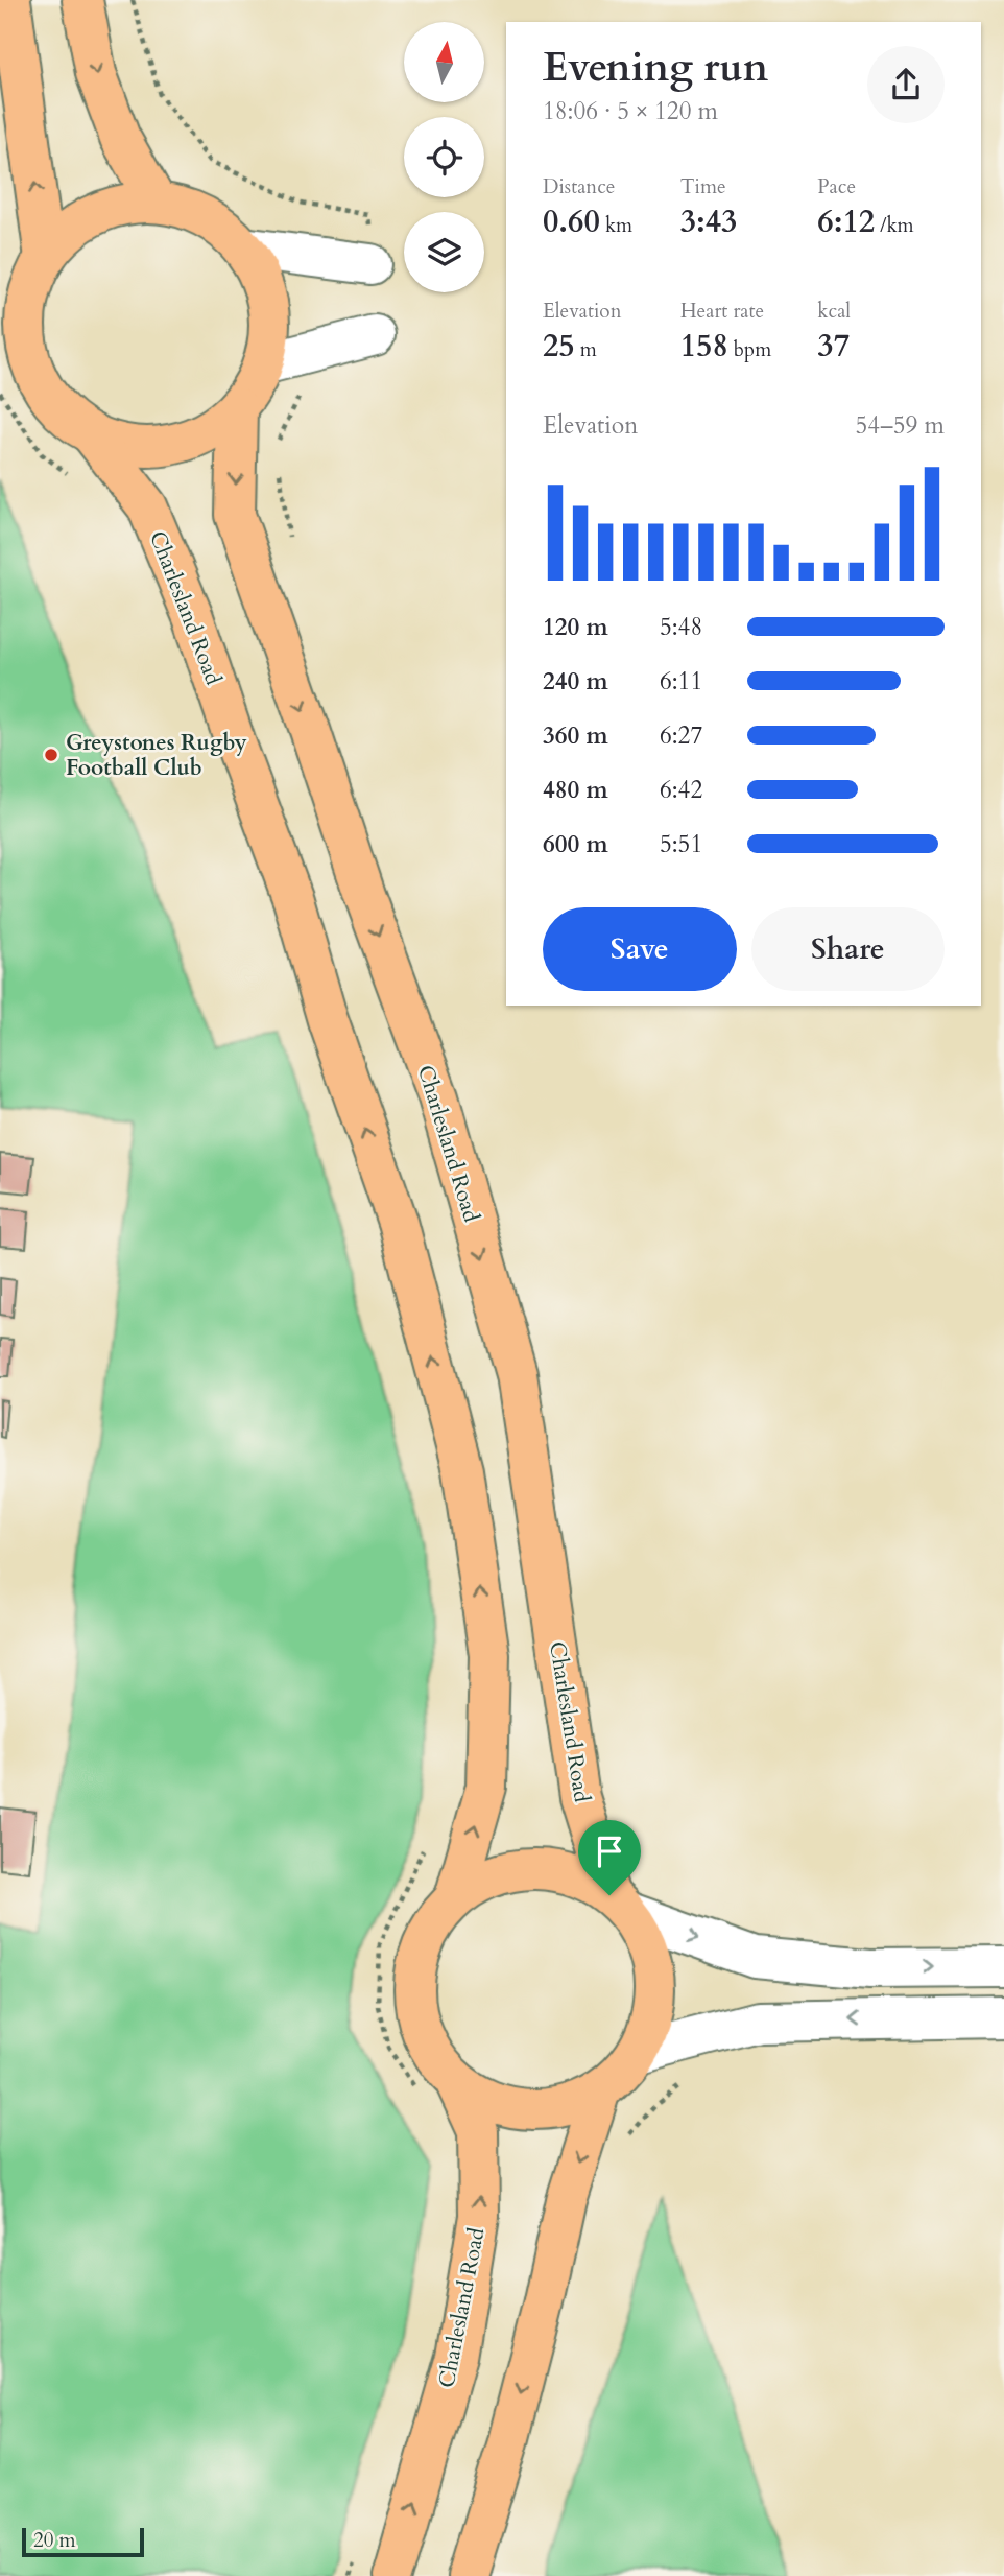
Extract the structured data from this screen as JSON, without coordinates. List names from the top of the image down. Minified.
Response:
{"streets":{"main road":["Charlesland Road"]},"places":["Greystones Rugby Football Club"],"scale_bar":"20 m","north":"top","page":{"heading":["Evening run","18:06 · 5 × 120 m"],"stats":[["Distance","0.60 km"],["Time","3:43"],["Pace","6:12 /km"],["Elevation","25 m"],["Heart rate","158 bpm"],["kcal","37"]],"chart":["Elevation","54–59 m"],"list":[{"name":"120 m","note":"5:48"},{"name":"240 m","note":"6:11"},{"name":"360 m","note":"6:27"},{"name":"480 m","note":"6:42"},{"name":"600 m","note":"5:51"}],"buttons":["Save","Share"],"scale":"20 m"}}
